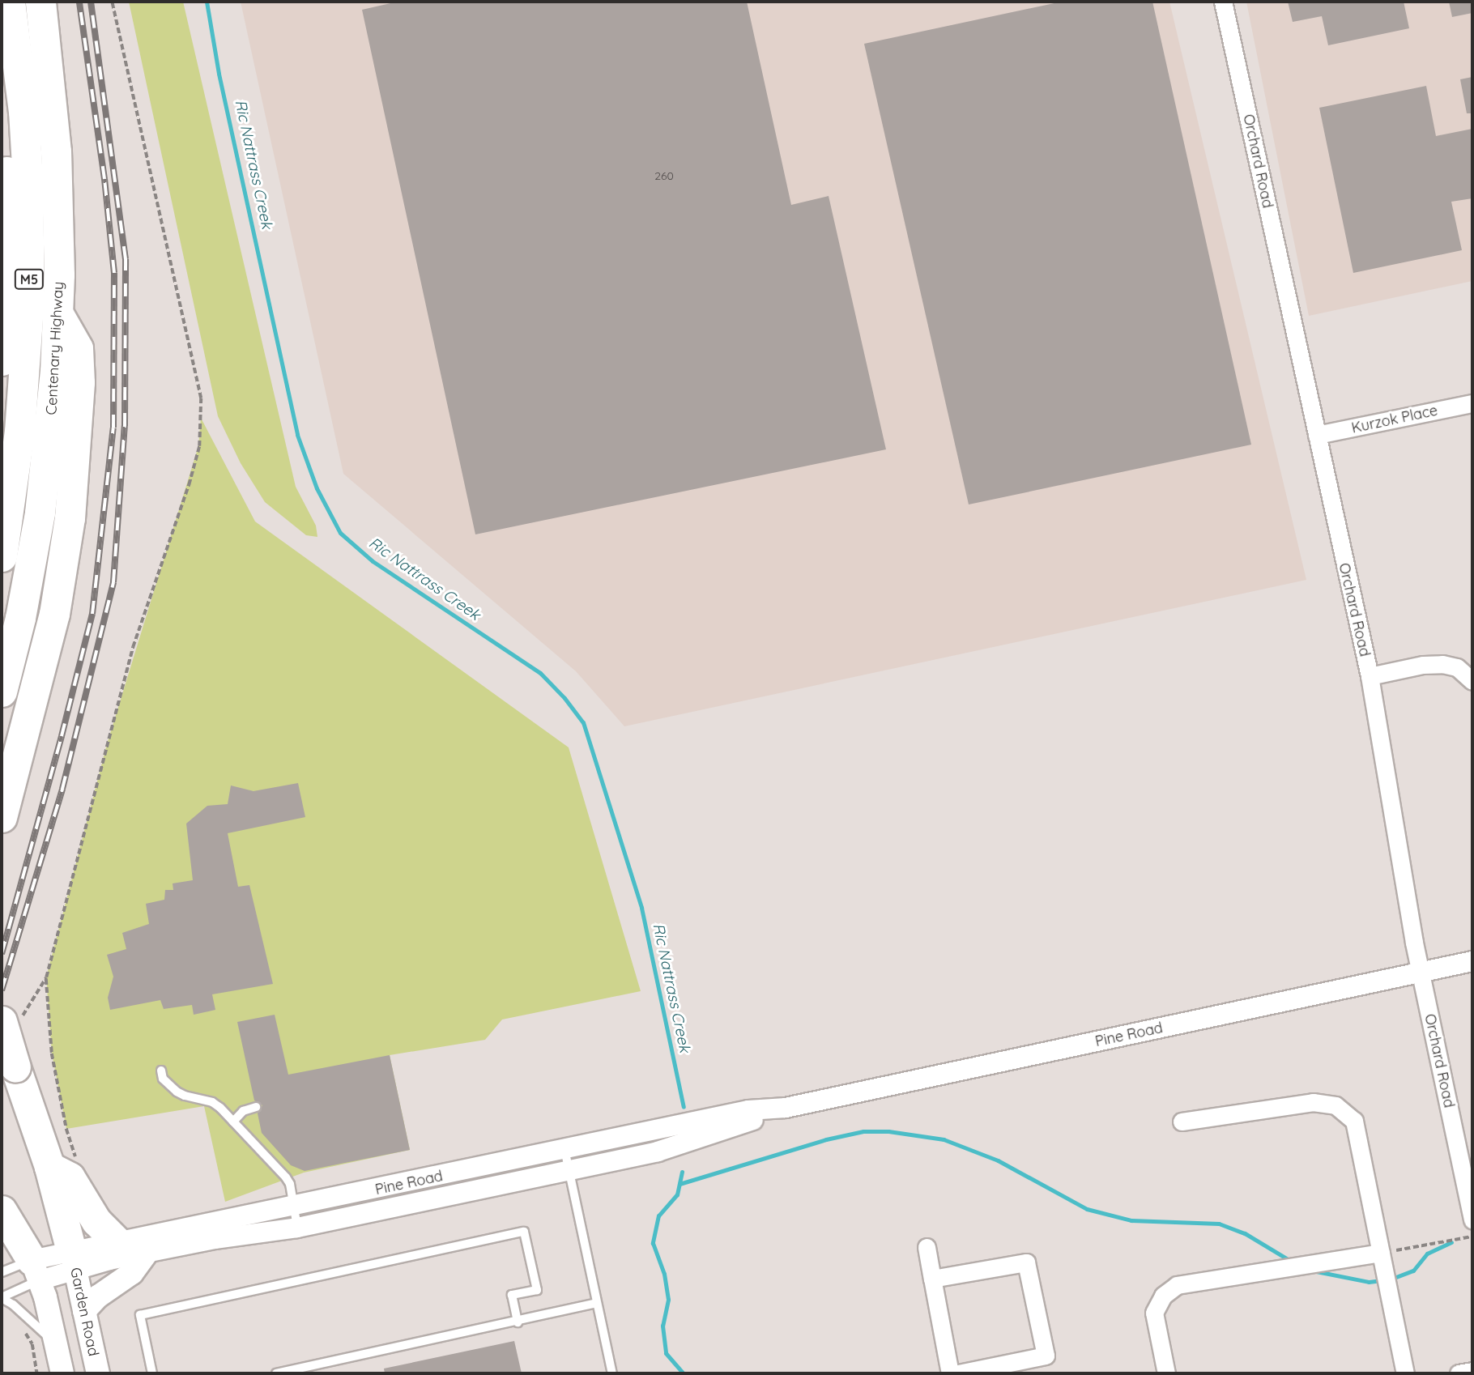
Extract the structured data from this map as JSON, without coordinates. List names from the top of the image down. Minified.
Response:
{"streets":{"highway":["M5","Centenary Highway"],"main road":["Garden Road"],"street":["Orchard Road","Kurzok Place","Pine Road"]},"crossings":[["Orchard Road","Kurzok Place"],["Orchard Road","Pine Road"],["Pine Road","Garden Road"]],"water":["Ric Nattrass Creek"],"house_numbers":["260"]}
